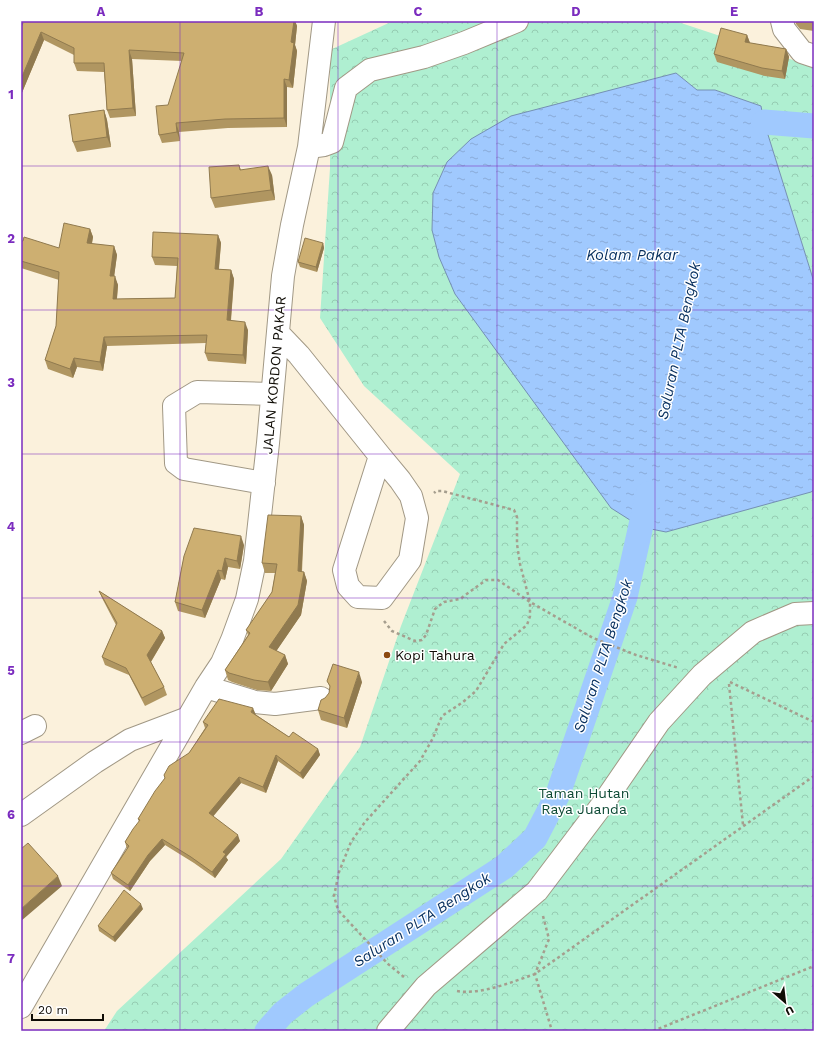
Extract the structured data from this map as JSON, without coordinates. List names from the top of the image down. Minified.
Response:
{"streets":{"street":["JALAN KORDON PAKAR"]},"water":["Kolam Pakar","Saluran PLTA Bengkok"],"parks":["Taman Hutan Raya Juanda"],"places":["Kopi Tahura"],"scale_bar":"20 m","north":"bottom right","grid":{"columns":["A","B","C","D","E"],"rows":["1","2","3","4","5","6","7"]}}
